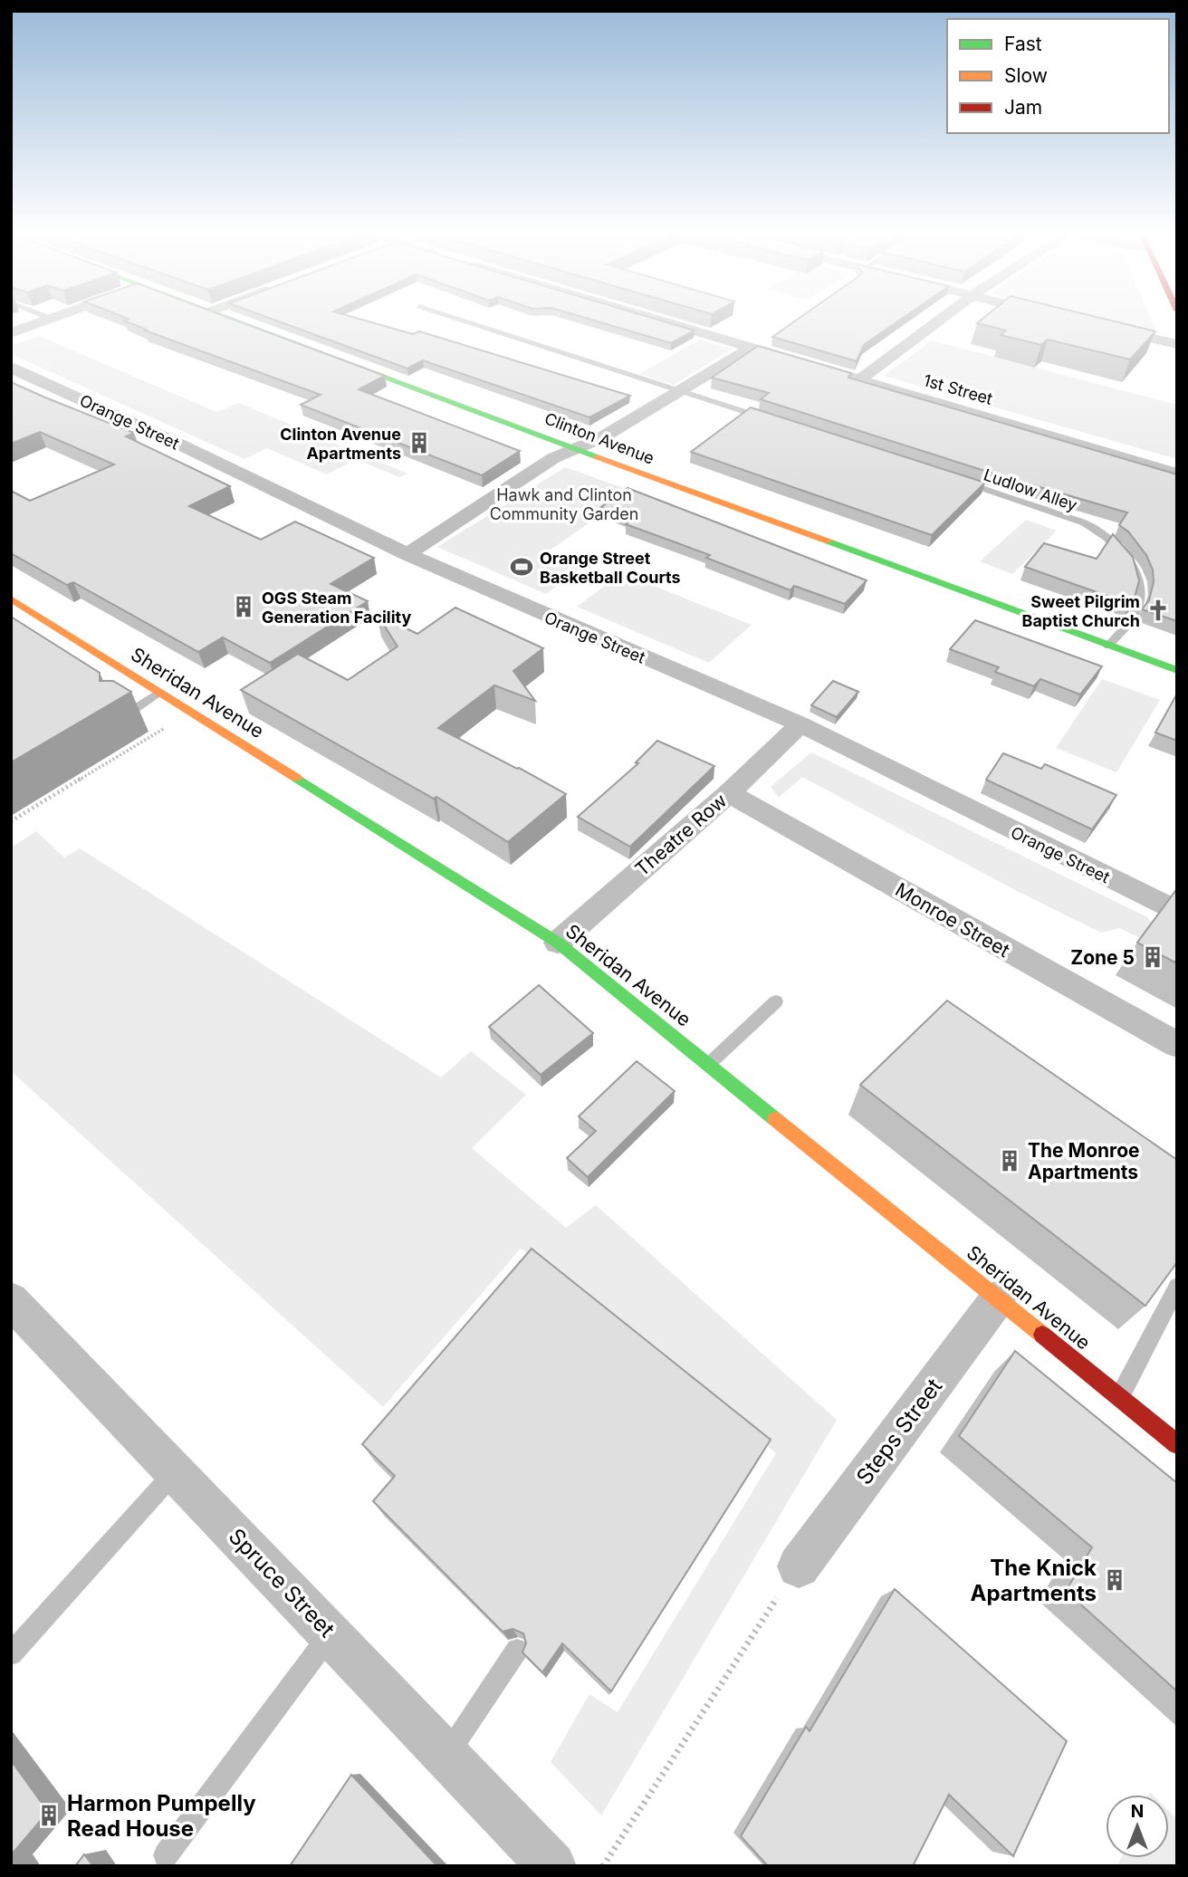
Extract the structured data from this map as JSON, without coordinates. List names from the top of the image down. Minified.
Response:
{"streets":{"main road":["Clinton Avenue","Sheridan Avenue"],"street":["1st Street","Orange Street","Theatre Row","Monroe Street","Steps Street","Spruce Street"],"lane":["Ludlow Alley"]},"crossings":[["Orange Street","Theatre Row"],["Clinton Avenue","Ludlow Alley"],["Sheridan Avenue","Theatre Row"],["Sheridan Avenue","Steps Street"],["Theatre Row","Monroe Street"]],"parks":["Hawk and Clinton Community Garden"],"places":{"building":["Clinton Avenue Apartments","OGS Steam Generation Facility","Zone 5","The Monroe Apartments","The Knick Apartments","Harmon Pumpelly Read House"],"sports":["Orange Street Basketball Courts"],"church":["Sweet Pilgrim Baptist Church"]},"legend":["Fast","Slow","Jam"],"north":"top"}
